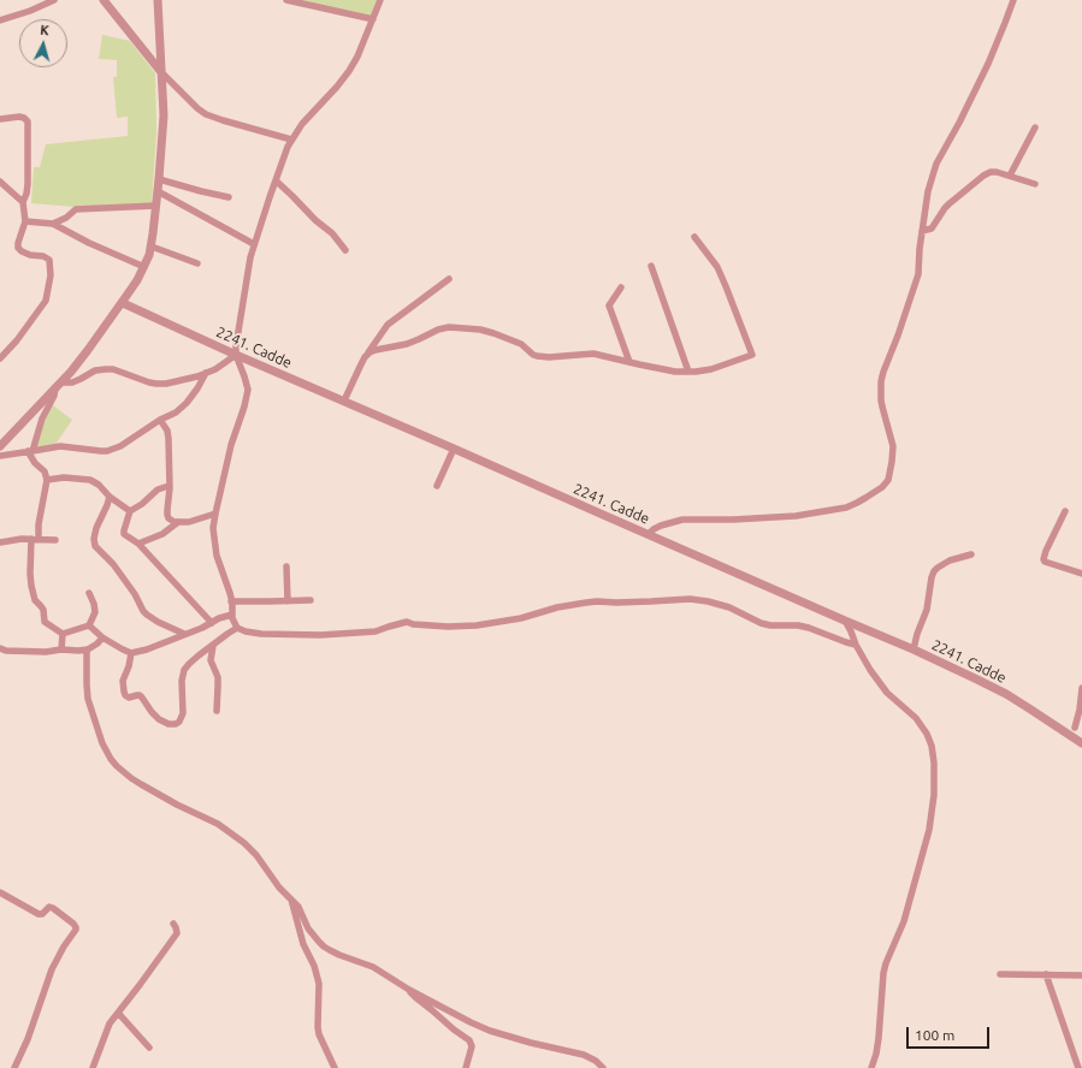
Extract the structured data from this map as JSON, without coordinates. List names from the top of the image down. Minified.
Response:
{"streets":{"street":["2241. Cadde"]},"scale_bar":"100 m","north":"top"}
